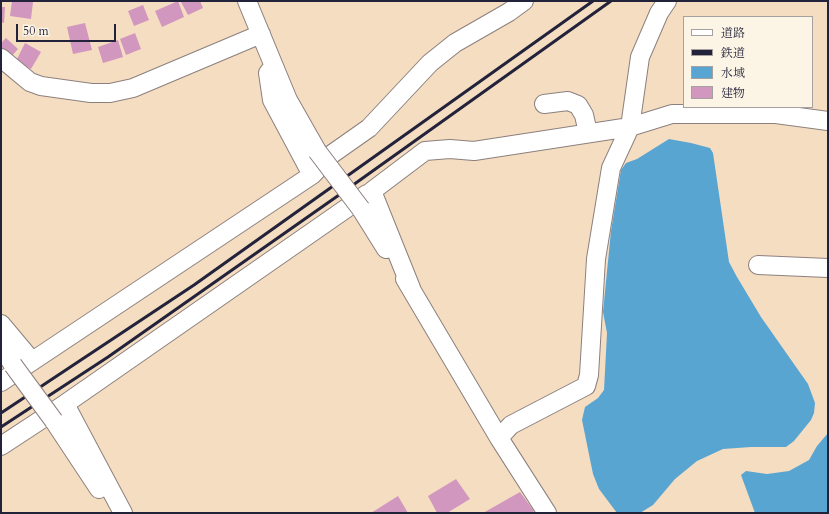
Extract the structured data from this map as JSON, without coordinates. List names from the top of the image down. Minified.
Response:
{"legend":["道路","鉄道","水域","建物"],"scale_bar":"50 m"}
